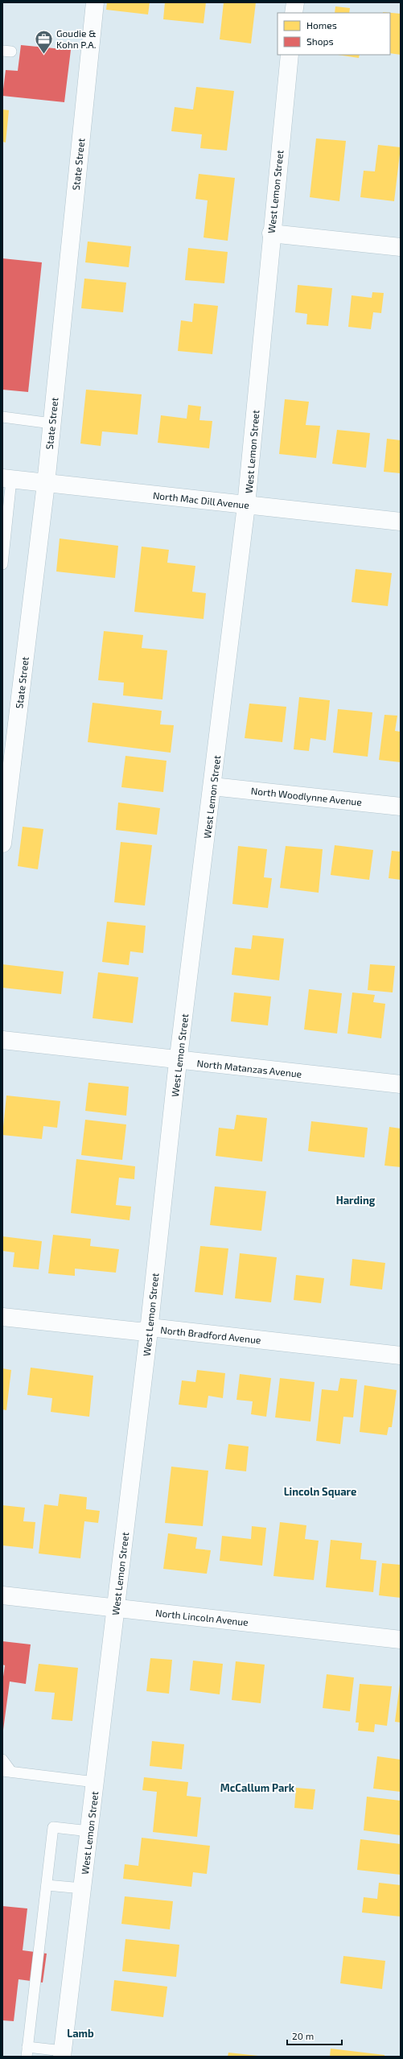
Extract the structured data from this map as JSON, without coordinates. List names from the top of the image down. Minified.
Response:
{"streets":{"street":["State Street","West Lemon Street","North Mac Dill Avenue","North Woodlynne Avenue","North Matanzas Avenue","North Bradford Avenue","North Lincoln Avenue"]},"crossings":[["State Street","North Mac Dill Avenue"],["West Lemon Street","North Mac Dill Avenue"],["West Lemon Street","North Woodlynne Avenue"],["West Lemon Street","North Matanzas Avenue"],["West Lemon Street","North Bradford Avenue"],["West Lemon Street","North Lincoln Avenue"]],"districts":["Harding","Lincoln Square","McCallum Park","Lamb"],"places":{"office":["Goudie & Kohn P.A."]},"legend":["Homes","Shops"],"scale_bar":"20 m"}
